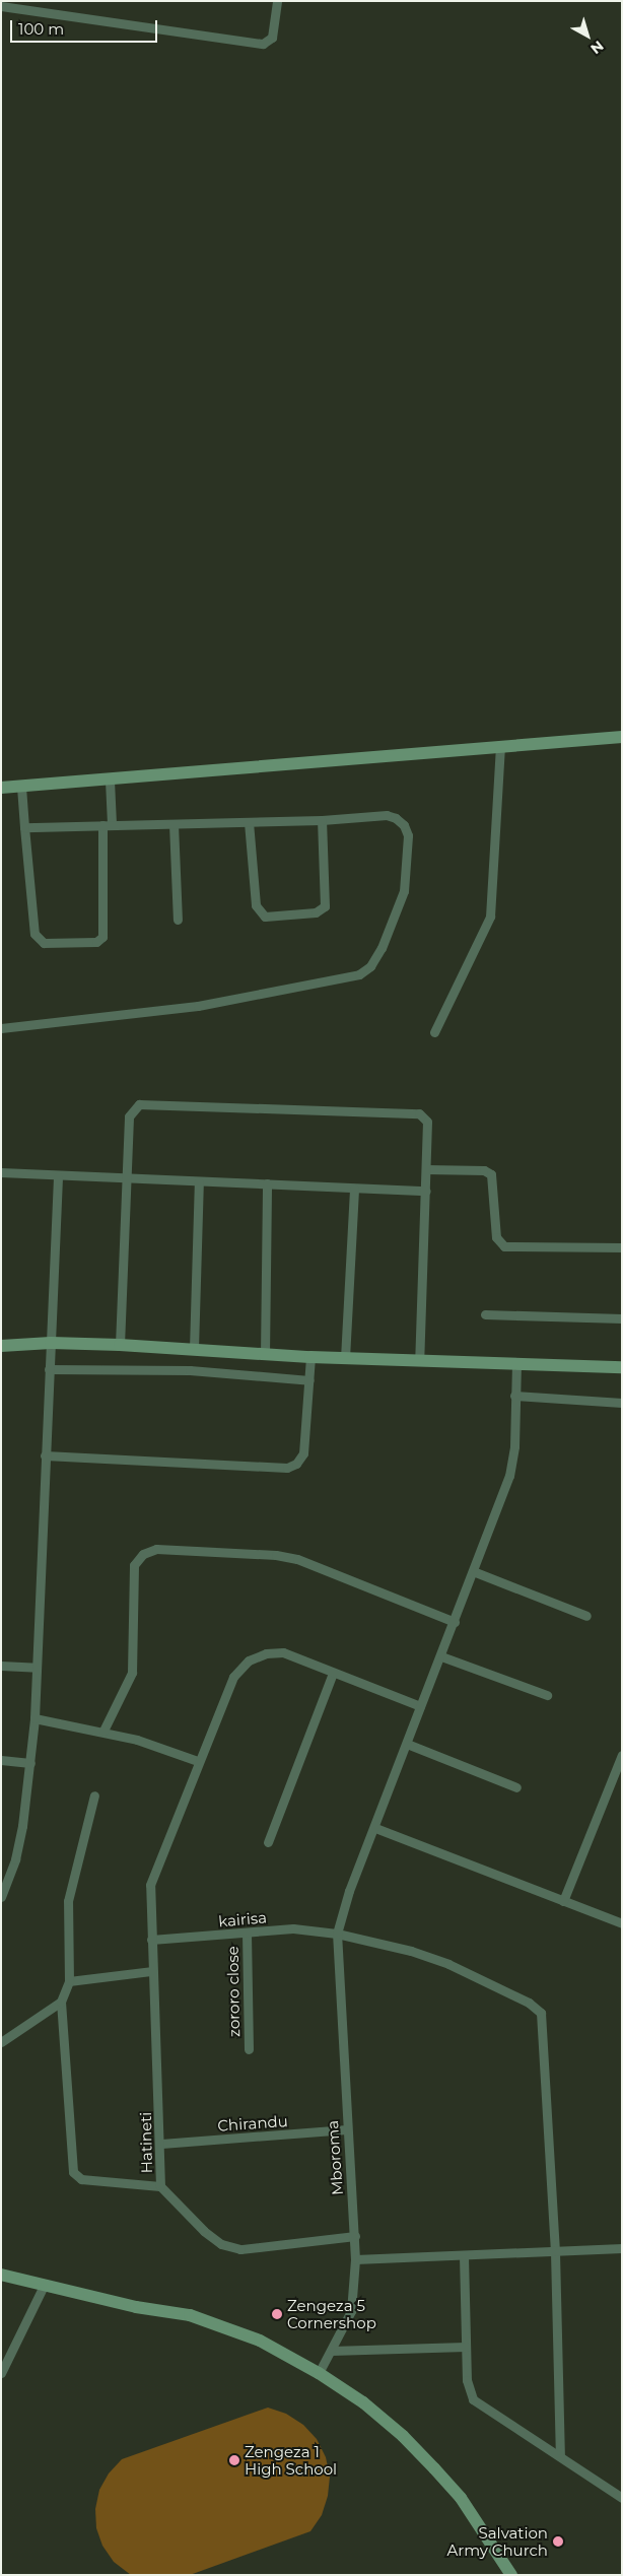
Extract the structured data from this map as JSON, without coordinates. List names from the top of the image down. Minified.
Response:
{"streets":{"street":["kairisa","zororo close","Chirandu","Hatineti","Mboroma"]},"crossings":[["kairisa","zororo close"],["kairisa","Hatineti"],["kairisa","Mboroma"],["Chirandu","Hatineti"],["Chirandu","Mboroma"],["Hatineti","Mboroma"]],"places":["Zengeza 5 Cornershop","Zengeza 1 High School","Salvation Army Church"],"scale_bar":"100 m","north":"bottom right"}
